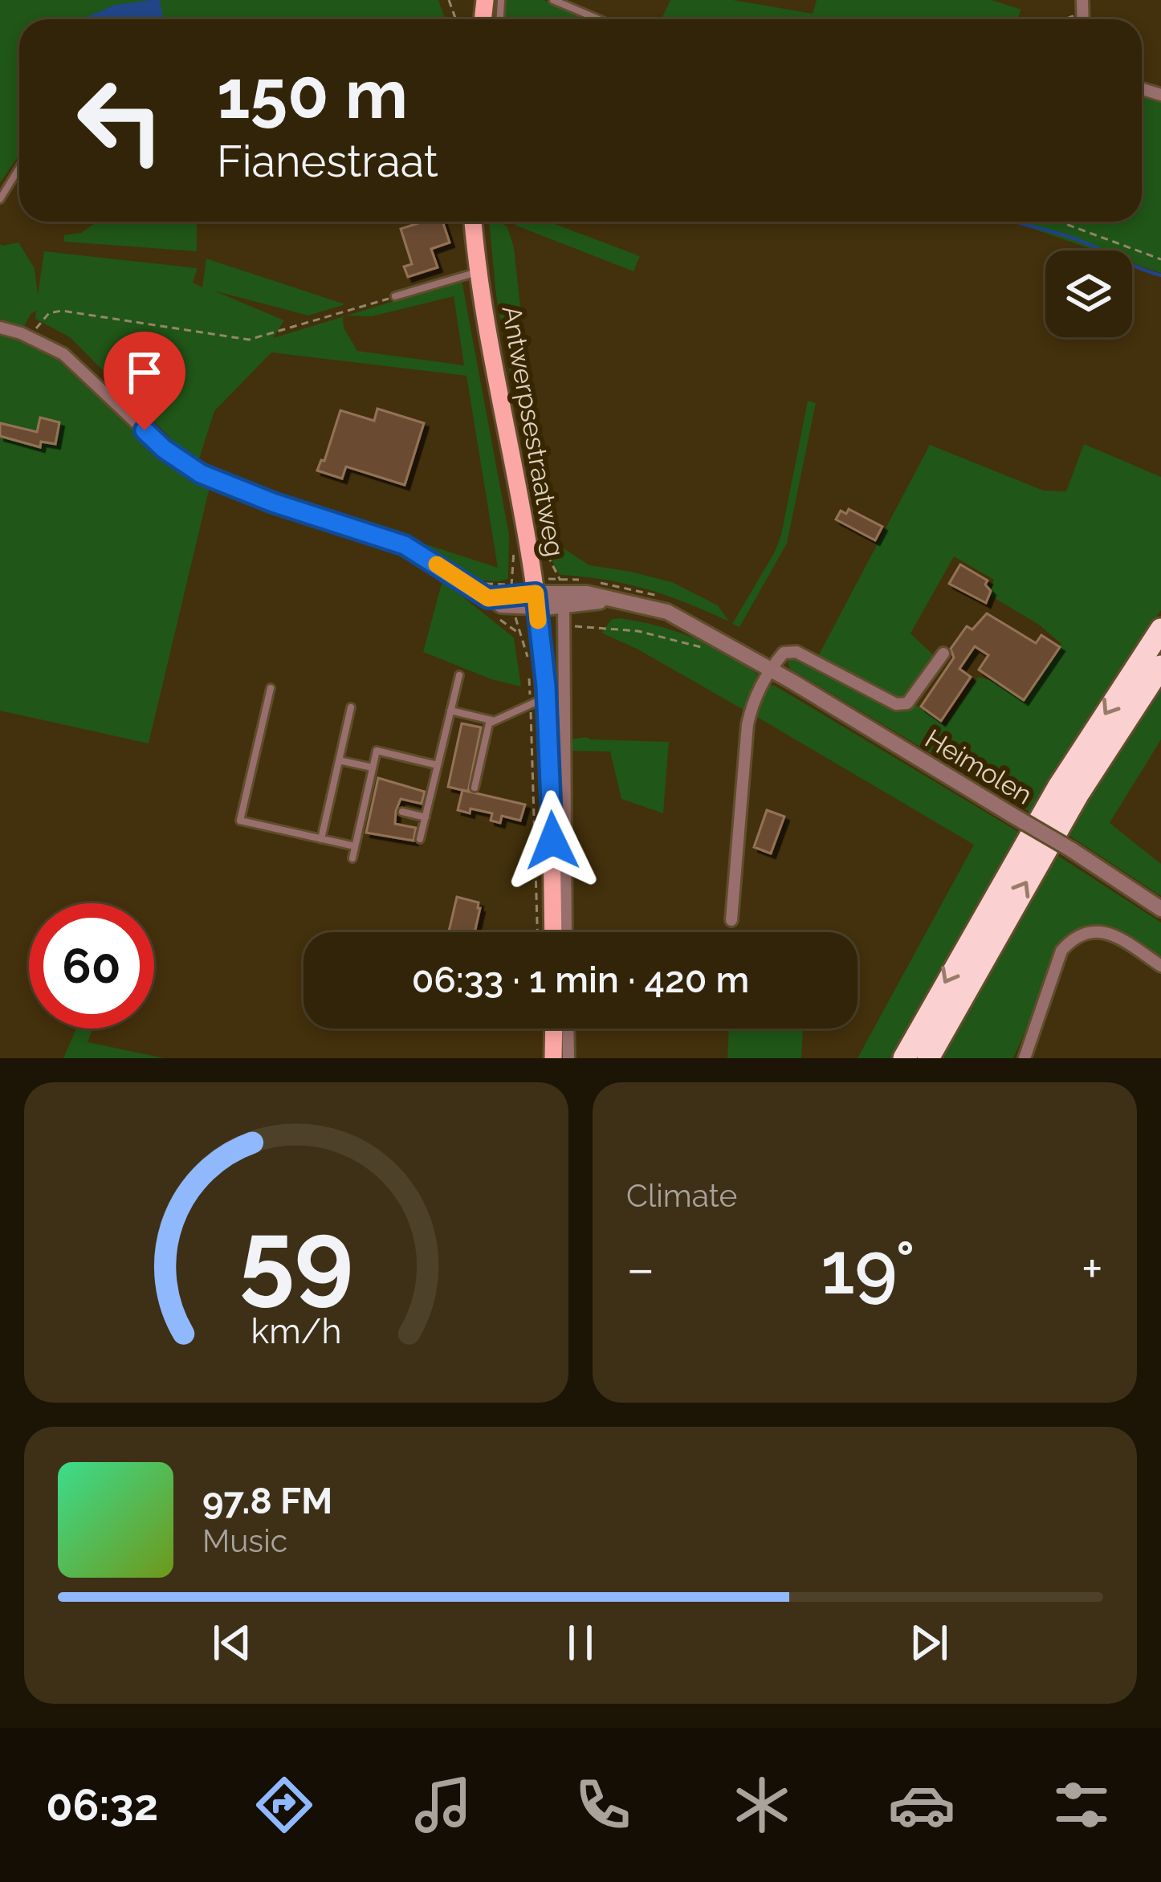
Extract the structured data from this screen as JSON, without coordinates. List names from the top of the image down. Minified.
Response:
{"streets":{"main road":["Antwerpsestraatweg"],"street":["Heimolen"]},"crossings":[["Antwerpsestraatweg","Heimolen"]],"page":{"turn":["150 m","Fianestraat"],"limit":"60","trip":"06:33 · 1 min · 420 m","tile":"Climate","heat":["−","19°","+"],"song":["97.8 FM","Music"],"tabs":"06:32","gauge":["59","km/h"]}}
